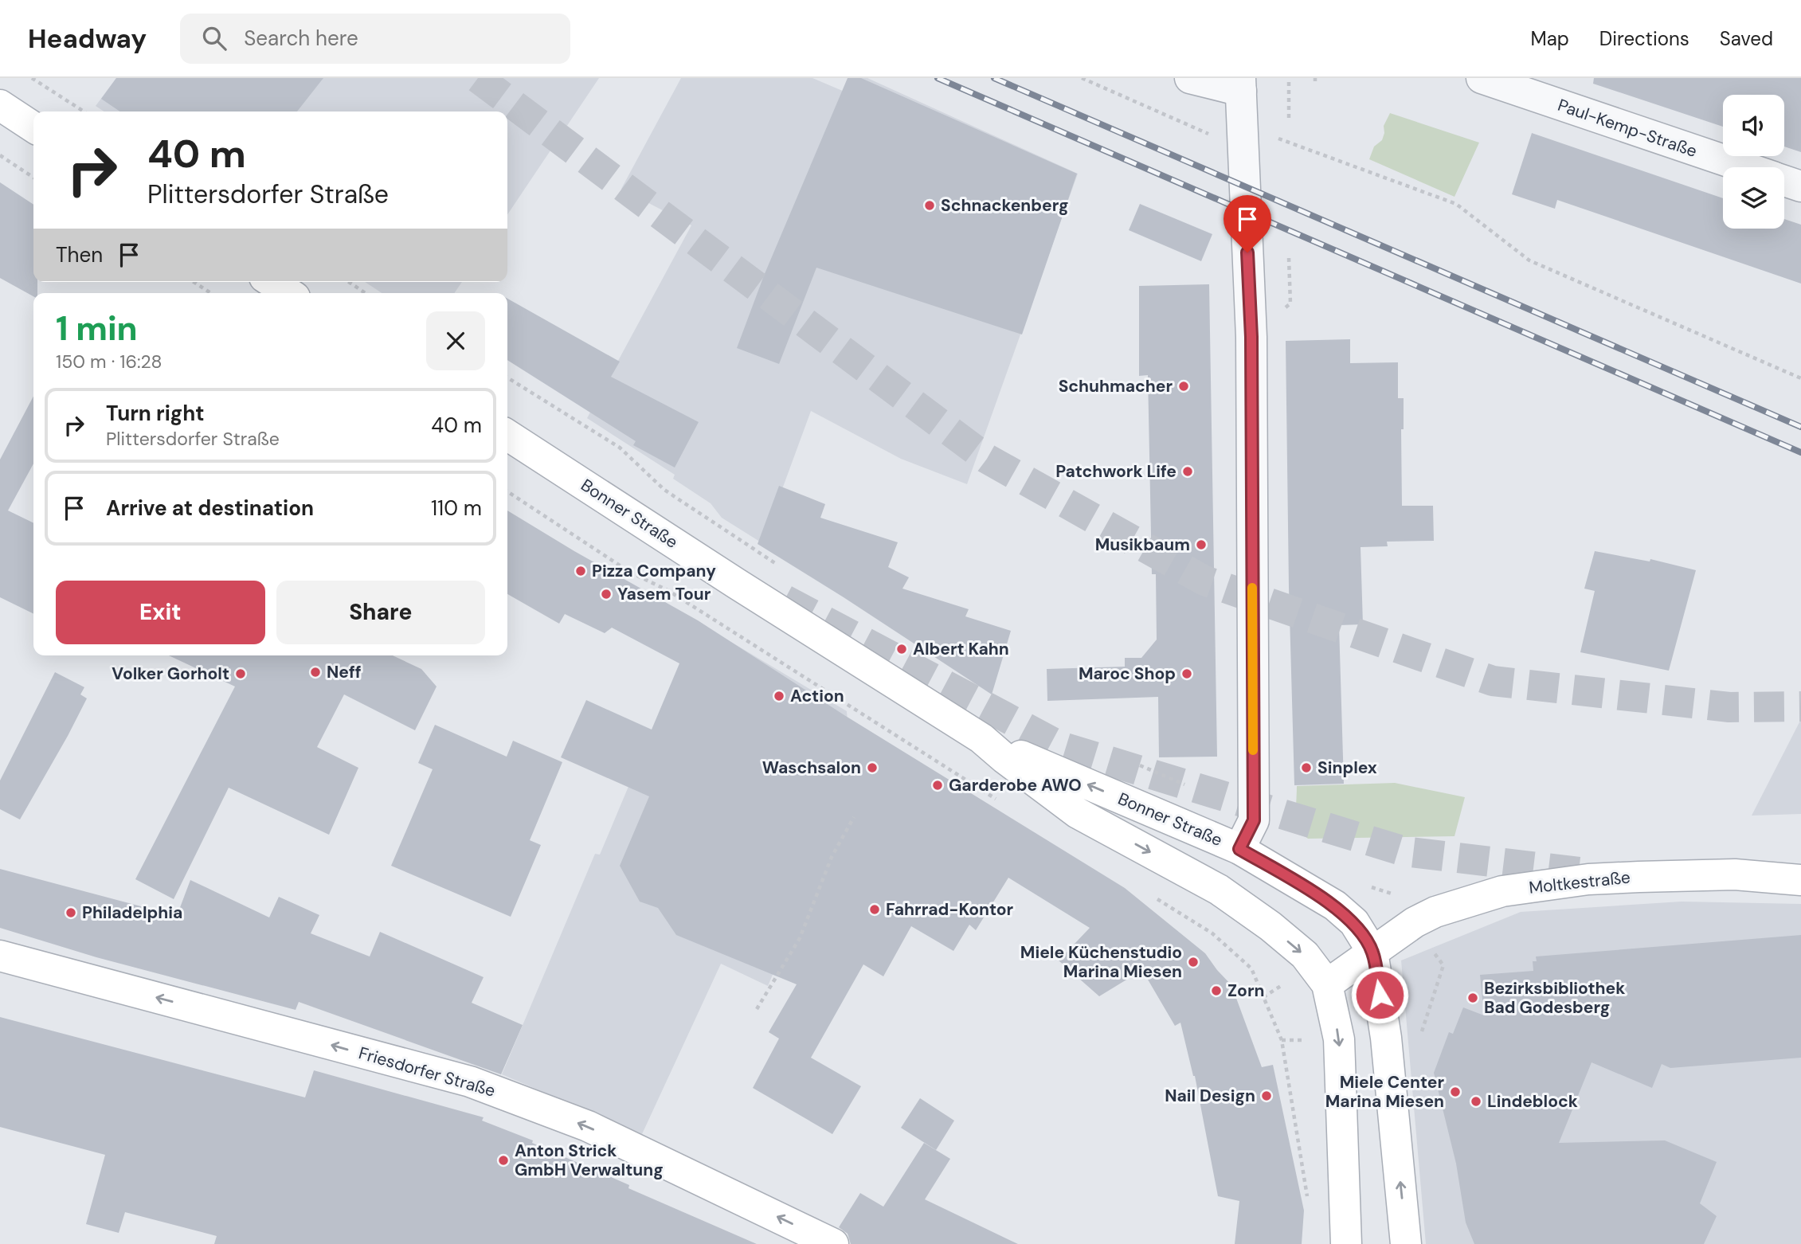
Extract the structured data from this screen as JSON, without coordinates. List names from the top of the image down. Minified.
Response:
{"streets":{"main road":["Bonner Straße","Moltkestraße","Friesdorfer Straße"],"street":["Paul-Kemp-Straße"]},"crossings":[["Bonner Straße","Moltkestraße"]],"one_way":["Friesdorfer Straße"],"places":["Schnackenberg","Schuhmacher","Patchwork Life","Musikbaum","Pizza Company","Yasem Tour","Albert Kahn","Neff","Volker Gorholt","Maroc Shop","Action","Waschsalon","Sinplex","Garderobe AWO","Fahrrad-Kontor","Philadelphia","Miele Küchenstudio Marina Miesen","Zorn","Bezirksbibliothek Bad Godesberg","Miele Center Marina Miesen","Nail Design","Lindeblock","Anton Strick GmbH Verwaltung"],"page":{"header":"Headway","search":"Search here","nav":["Map","Directions","Saved"],"turn":["40 m","Plittersdorfer Straße"],"then":"Then","heading":["1 min","150 m · 16:28"],"list":[{"name":"Turn right","note":"Plittersdorfer Straße","value":"40 m"},{"name":"Arrive at destination","value":"110 m"}],"buttons":["Exit","Share"]}}
